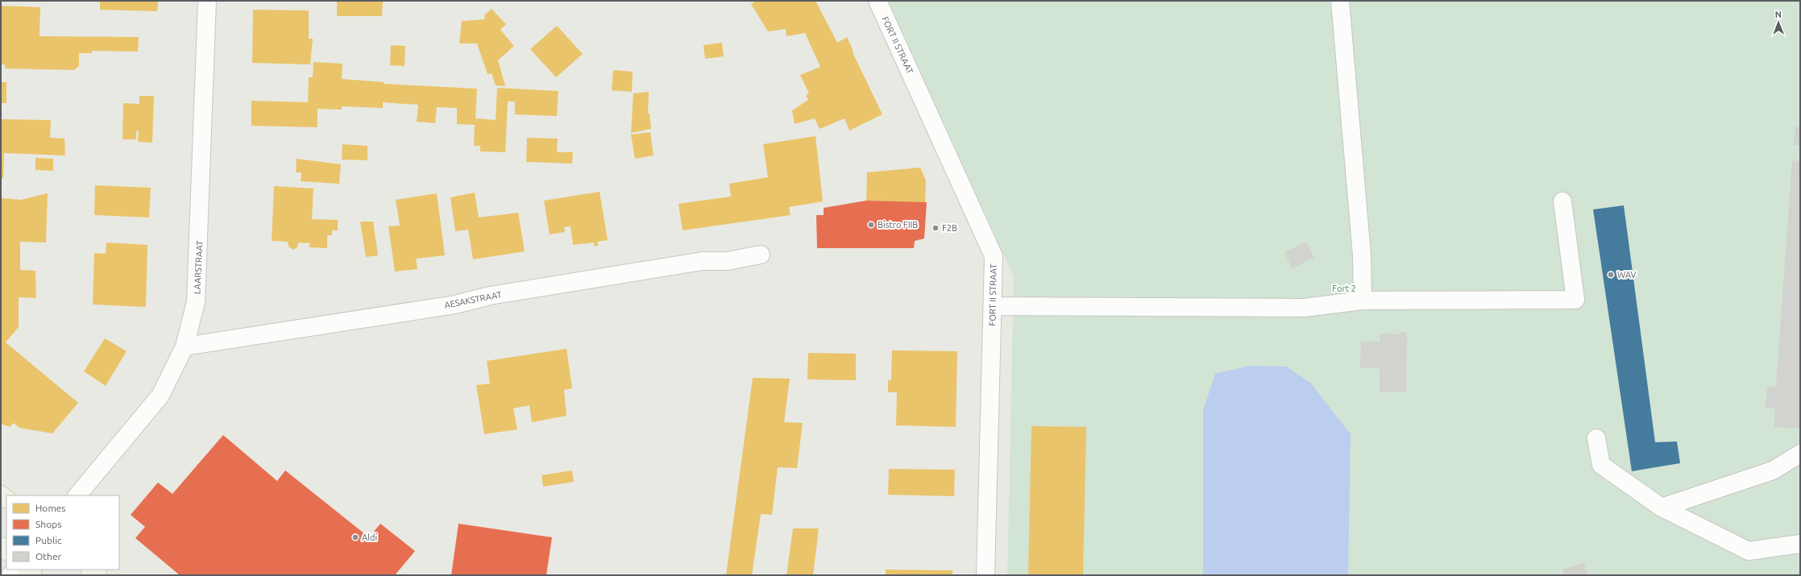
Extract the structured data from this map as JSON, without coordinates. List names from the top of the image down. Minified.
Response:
{"streets":{"street":["FORT II STRAAT","LAARSTRAAT","AESAKSTRAAT"]},"crossings":[["LAARSTRAAT","AESAKSTRAAT"]],"parks":["Fort 2"],"places":["Bistro FIIB","F2B","WAV","Aldi"],"legend":["Homes","Shops","Public","Other"],"north":"top"}
